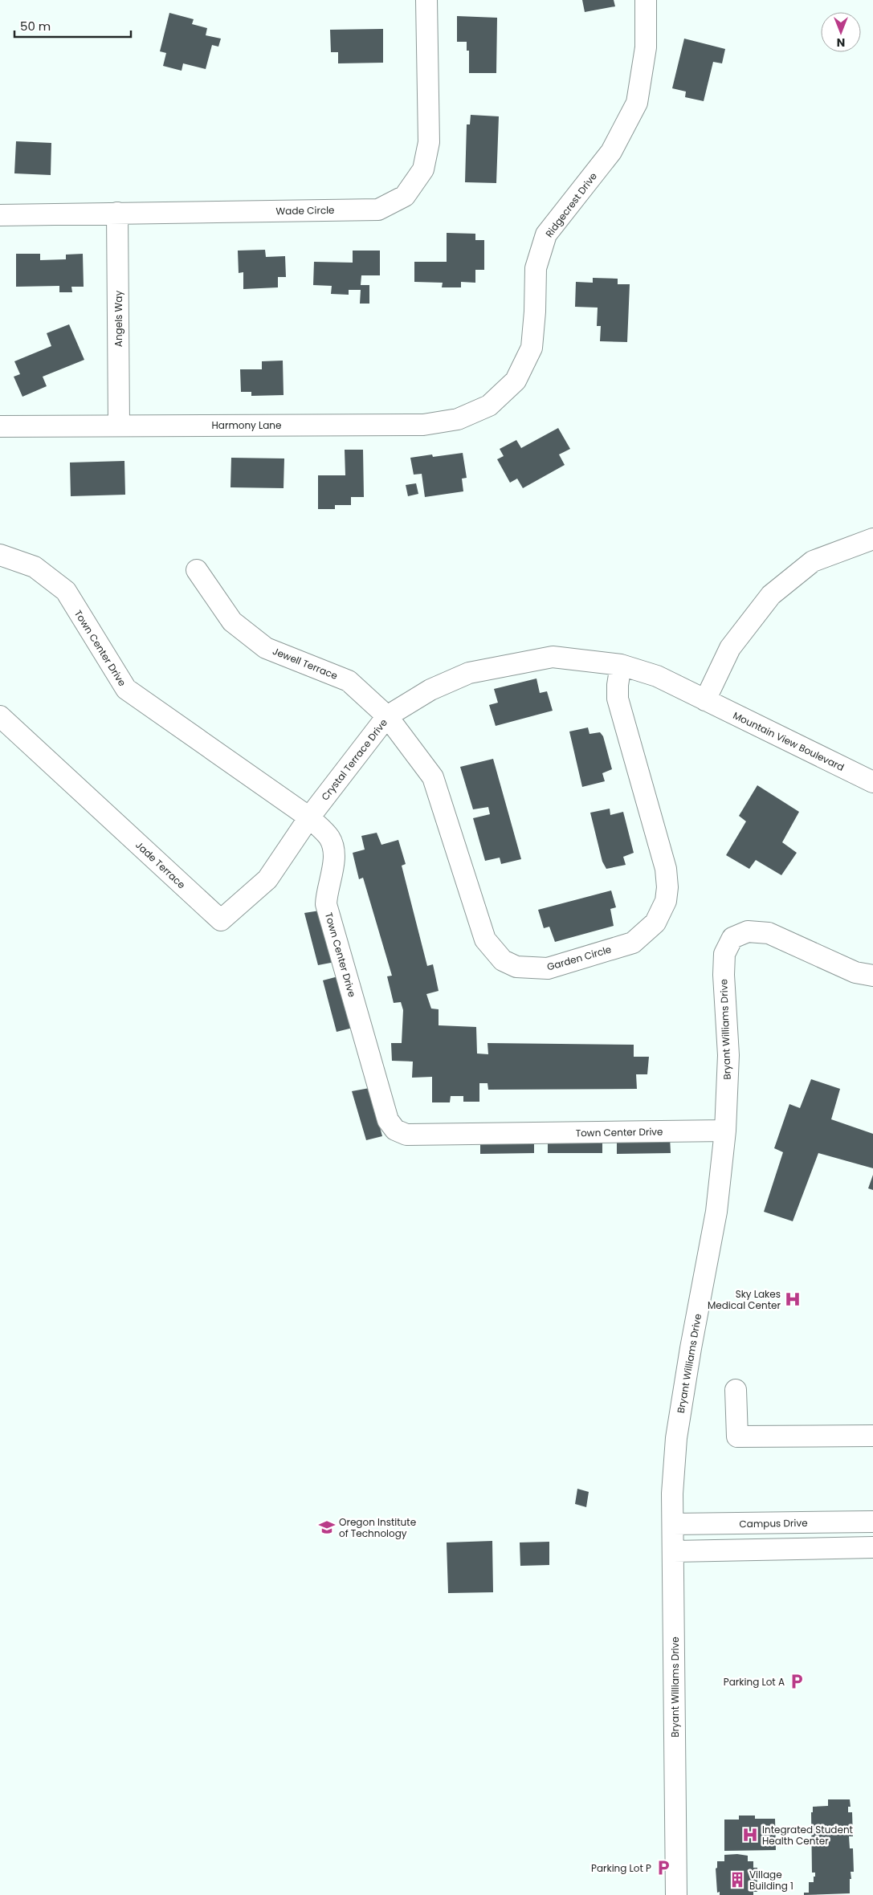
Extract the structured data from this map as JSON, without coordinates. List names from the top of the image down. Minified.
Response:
{"streets":{"street":["Ridgecrest Drive","Wade Circle","Angels Way","Harmony Lane","Town Center Drive","Jewell Terrace","Mountain View Boulevard","Crystal Terrace Drive","Jade Terrace","Garden Circle","Bryant Williams Drive","Campus Drive"]},"crossings":[["Ridgecrest Drive","Harmony Lane"],["Wade Circle","Angels Way"],["Angels Way","Harmony Lane"],["Town Center Drive","Crystal Terrace Drive"],["Town Center Drive","Jade Terrace"],["Town Center Drive","Bryant Williams Drive"],["Jewell Terrace","Crystal Terrace Drive"],["Jewell Terrace","Garden Circle"],["Mountain View Boulevard","Crystal Terrace Drive"],["Crystal Terrace Drive","Jade Terrace"],["Crystal Terrace Drive","Garden Circle"],["Bryant Williams Drive","Campus Drive"]],"places":{"hospital":["Sky Lakes Medical Center","Integrated Student Health Center"],"school or university":["Oregon Institute of Technology"],"parking":["Parking Lot A","Parking Lot P"],"building":["Village Building 1"]},"scale_bar":"50 m","north":"bottom"}
